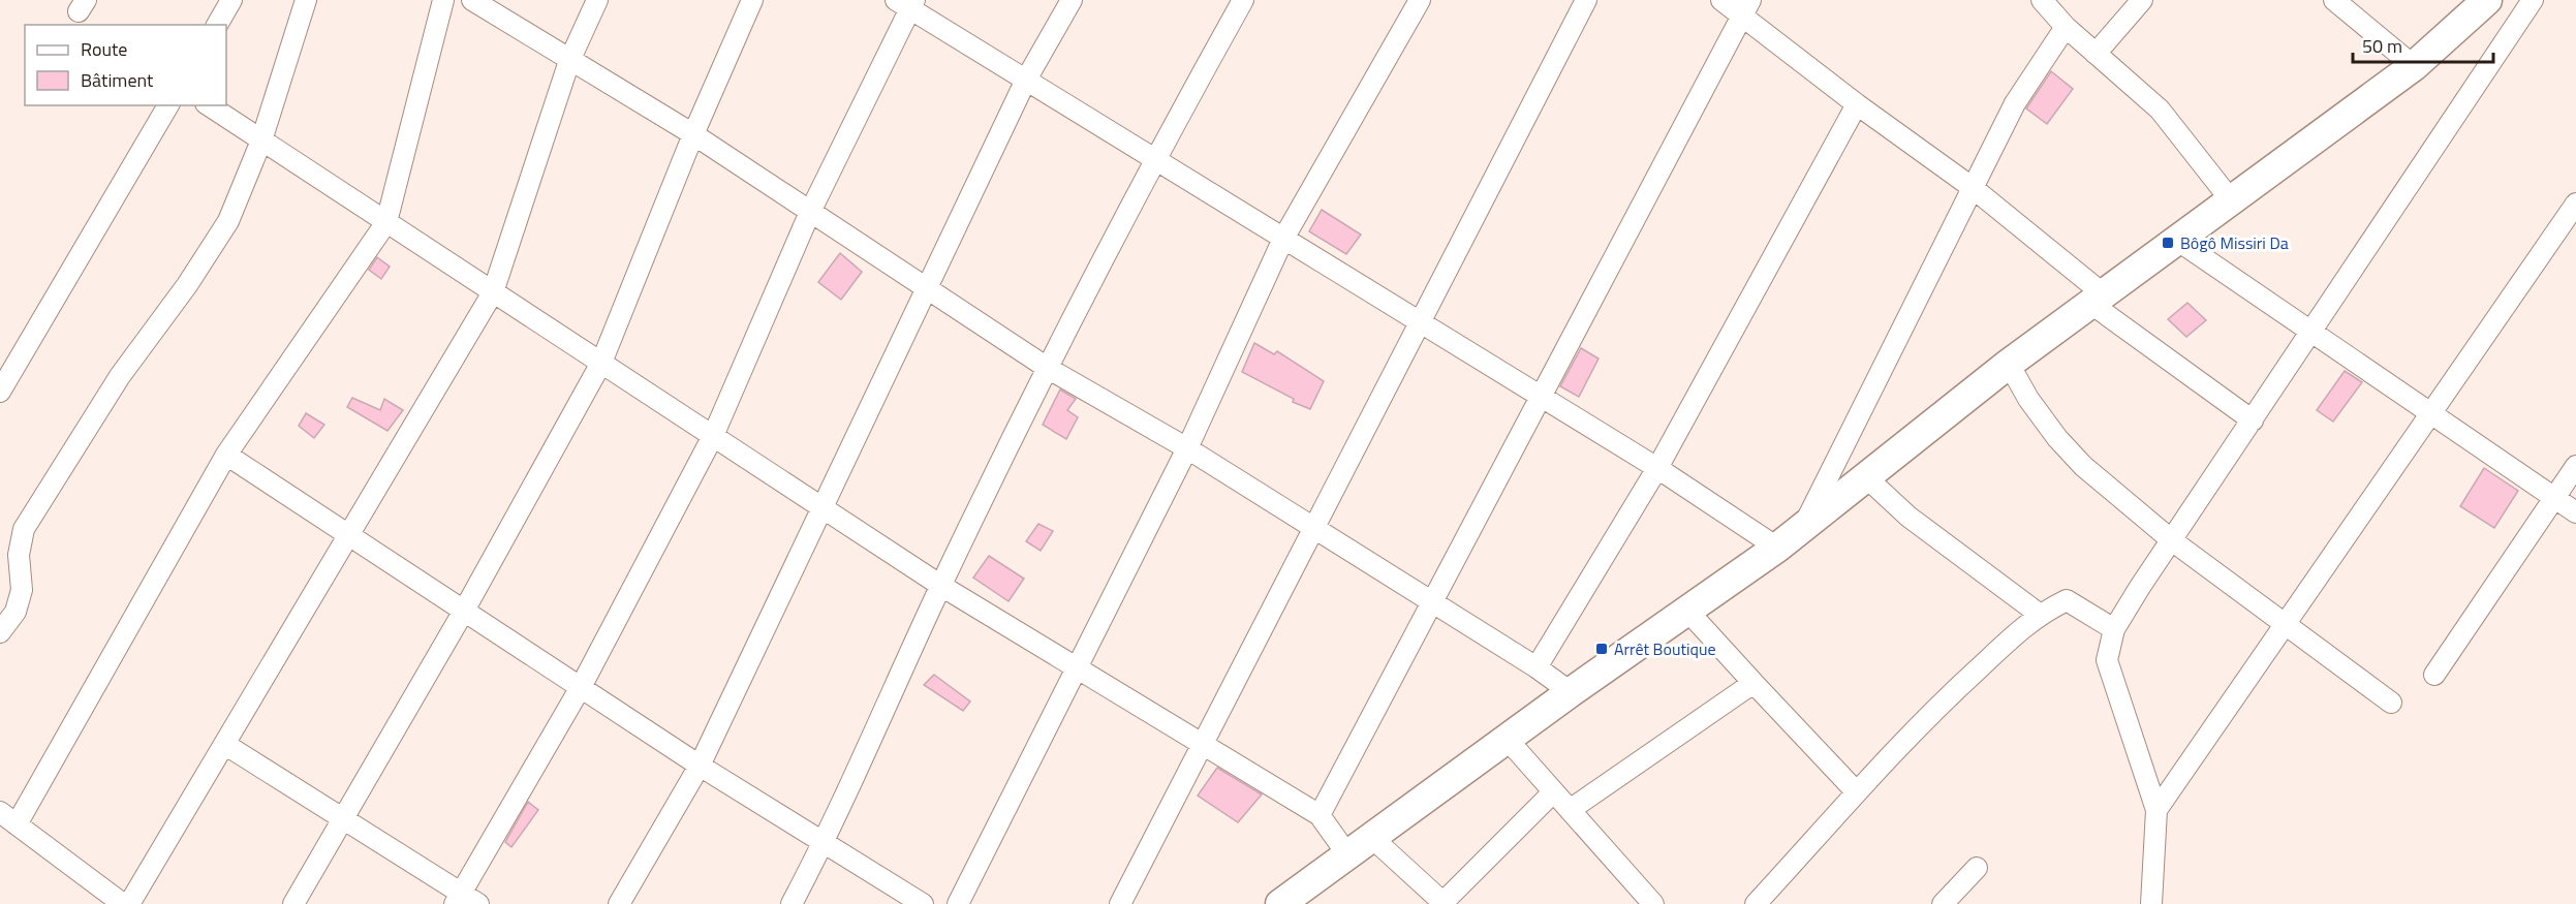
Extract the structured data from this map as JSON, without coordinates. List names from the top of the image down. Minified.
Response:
{"places":{"transit":["Bôgô Missiri Da","Arrêt Boutique"]},"legend":["Route","Bâtiment"],"scale_bar":"50 m"}
